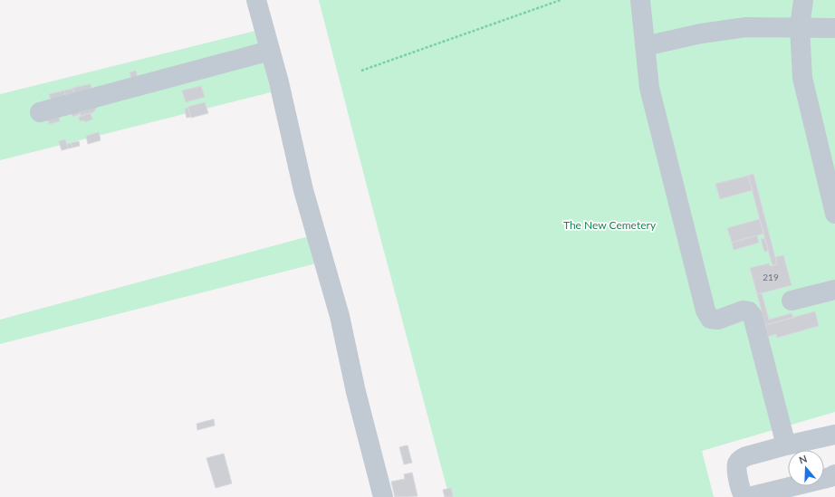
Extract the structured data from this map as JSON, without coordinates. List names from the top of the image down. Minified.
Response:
{"parks":["The New Cemetery"],"house_numbers":["219"],"north":"top"}
